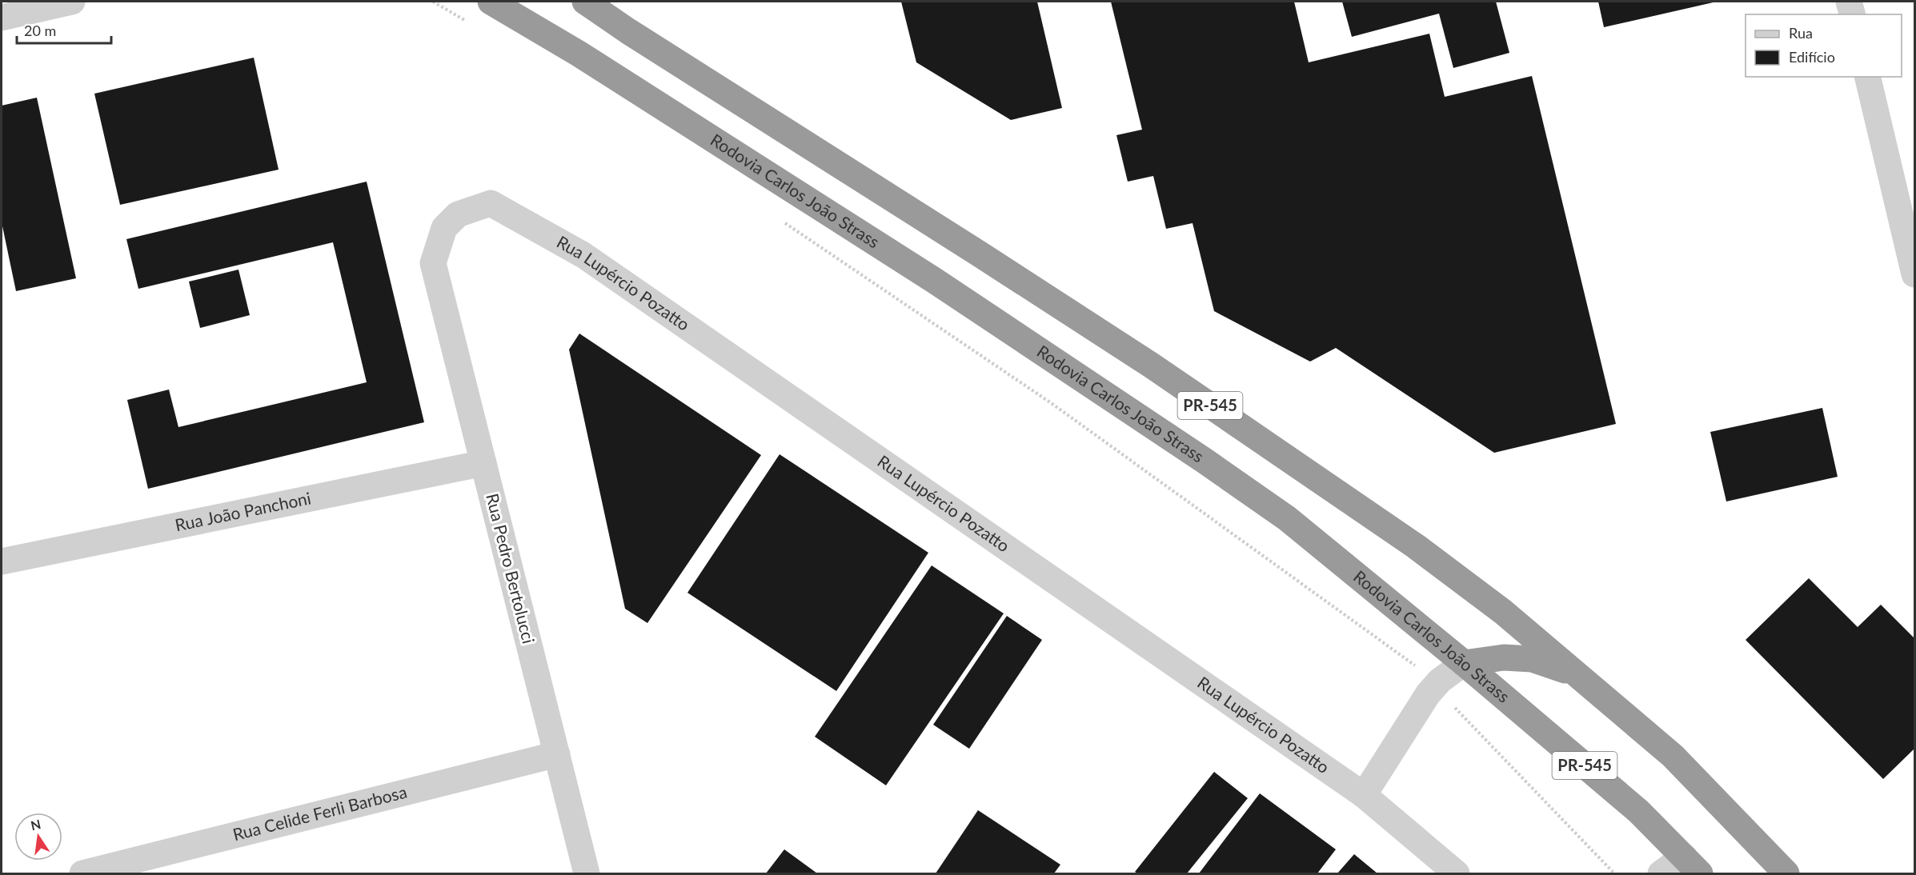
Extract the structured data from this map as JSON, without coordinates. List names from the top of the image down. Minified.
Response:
{"streets":{"highway":["Rodovia Carlos João Strass","PR-545"],"street":["Rua Lupércio Pozatto","Rua João Panchoni","Rua Pedro Bertolucci","Rua Celide Ferli Barbosa"]},"crossings":[["Rua Lupércio Pozatto","Rua Pedro Bertolucci"],["Rua João Panchoni","Rua Pedro Bertolucci"],["Rua Pedro Bertolucci","Rua Celide Ferli Barbosa"]],"legend":["Rua","Edifício"],"scale_bar":"20 m","north":"top"}
